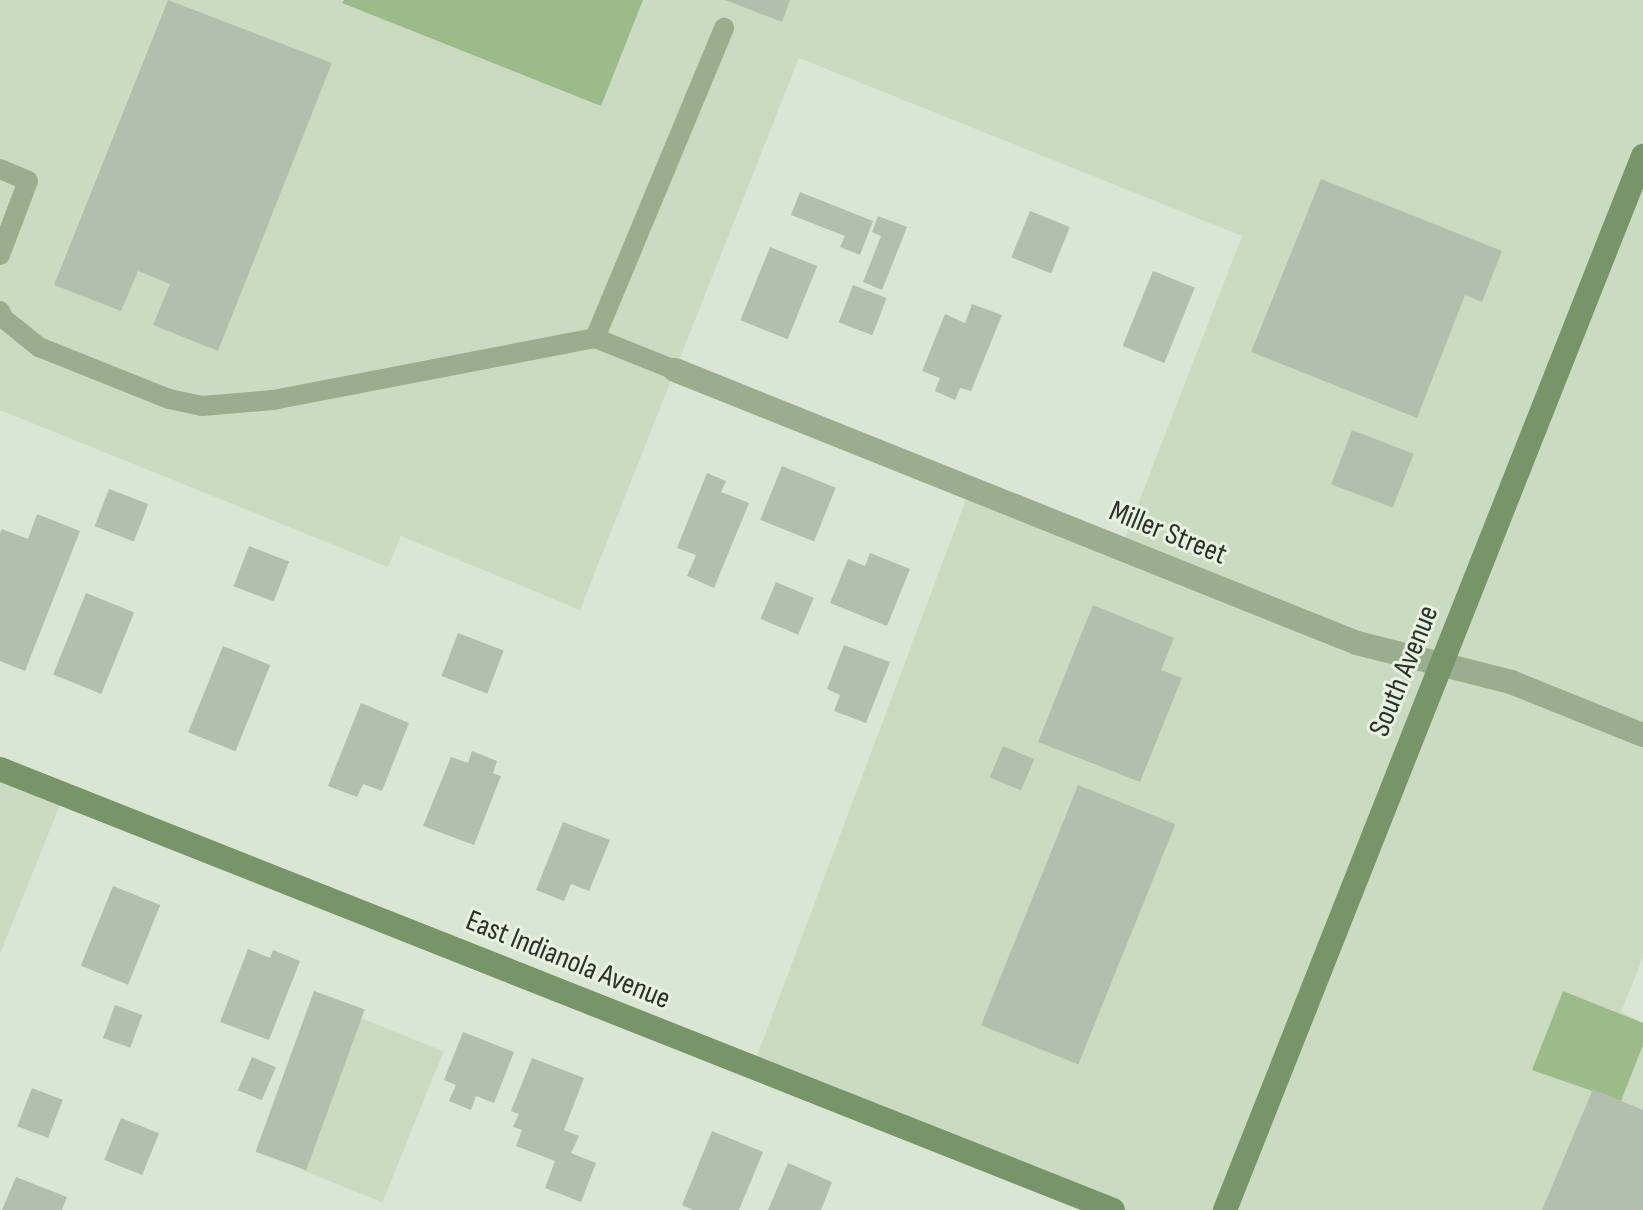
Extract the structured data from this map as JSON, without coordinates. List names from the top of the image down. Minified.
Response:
{"streets":{"street":["Miller Street","South Avenue","East Indianola Avenue"]},"crossings":[["Miller Street","South Avenue"]]}
